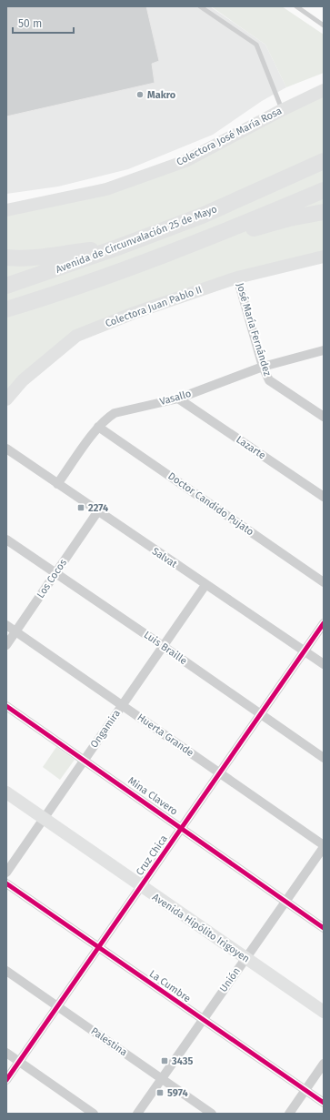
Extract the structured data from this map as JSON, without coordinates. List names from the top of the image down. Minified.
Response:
{"streets":{"highway":["Avenida de Circunvalación 25 de Mayo"],"main road":["Colectora José María Rosa","Colectora Juan Pablo II","Avenida Hipólito Irigoyen"],"street":["José María Fernández","Vasallo","Lazarte","Doctor Candido Pujato","Salvat","Los Cocos","Luis Braille","Ongamira","Huerta Grande","Mina Clavero","Cruz Chica","Unión","La Cumbre","Palestina"]},"crossings":[["Colectora Juan Pablo II","José María Fernández"],["José María Fernández","Vasallo"],["Vasallo","Lazarte"],["Vasallo","Doctor Candido Pujato"],["Vasallo","Salvat"],["Salvat","Los Cocos"],["Salvat","Ongamira"],["Salvat","Cruz Chica"],["Los Cocos","Luis Braille"],["Los Cocos","Huerta Grande"],["Luis Braille","Ongamira"],["Luis Braille","Cruz Chica"],["Ongamira","Huerta Grande"],["Ongamira","Mina Clavero"],["Ongamira","Avenida Hipólito Irigoyen"],["Huerta Grande","Cruz Chica"],["Huerta Grande","Unión"],["Mina Clavero","Cruz Chica"],["Mina Clavero","Unión"],["Cruz Chica","Avenida Hipólito Irigoyen"],["Cruz Chica","La Cumbre"],["Cruz Chica","Palestina"],["Avenida Hipólito Irigoyen","Unión"],["Unión","La Cumbre"],["Unión","Palestina"]],"places":{"other":["Makro"],"transit":["2274","3435","5974"]},"scale_bar":"50 m"}
